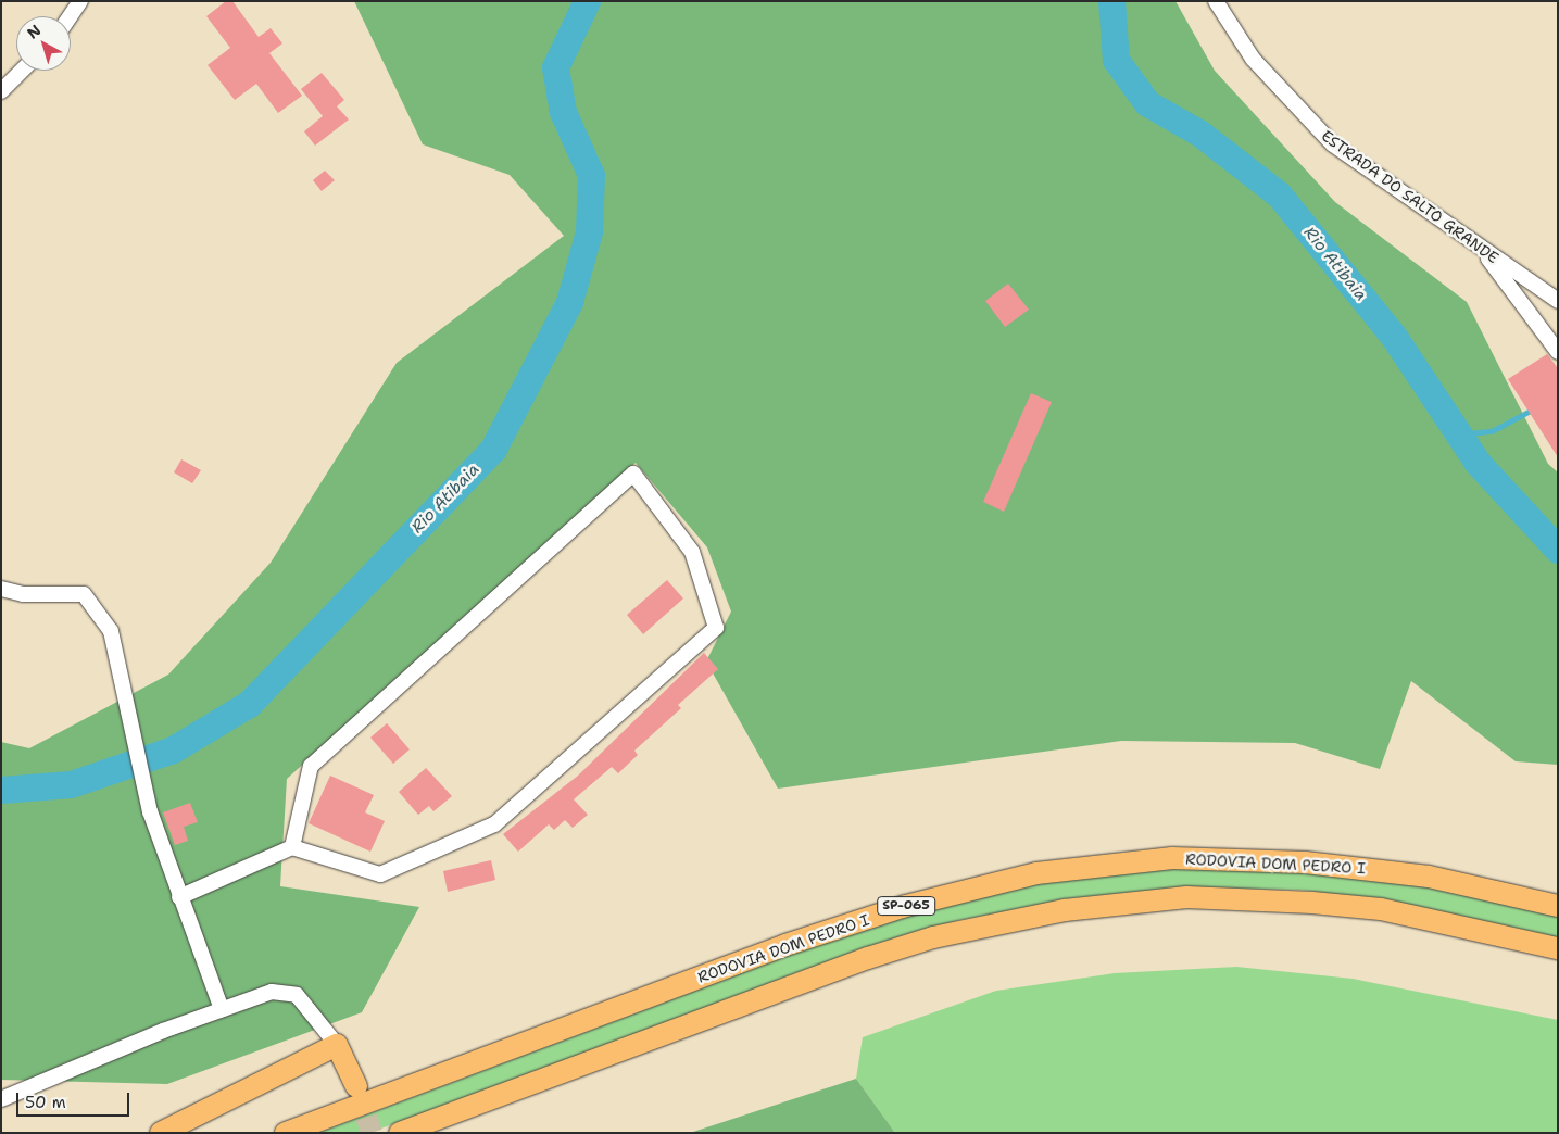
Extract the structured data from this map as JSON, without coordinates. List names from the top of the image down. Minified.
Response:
{"streets":{"highway":["RODOVIA DOM PEDRO I","SP-065"],"street":["ESTRADA DO SALTO GRANDE"]},"water":["Rio Atibaia"],"scale_bar":"50 m","north":"top left"}
